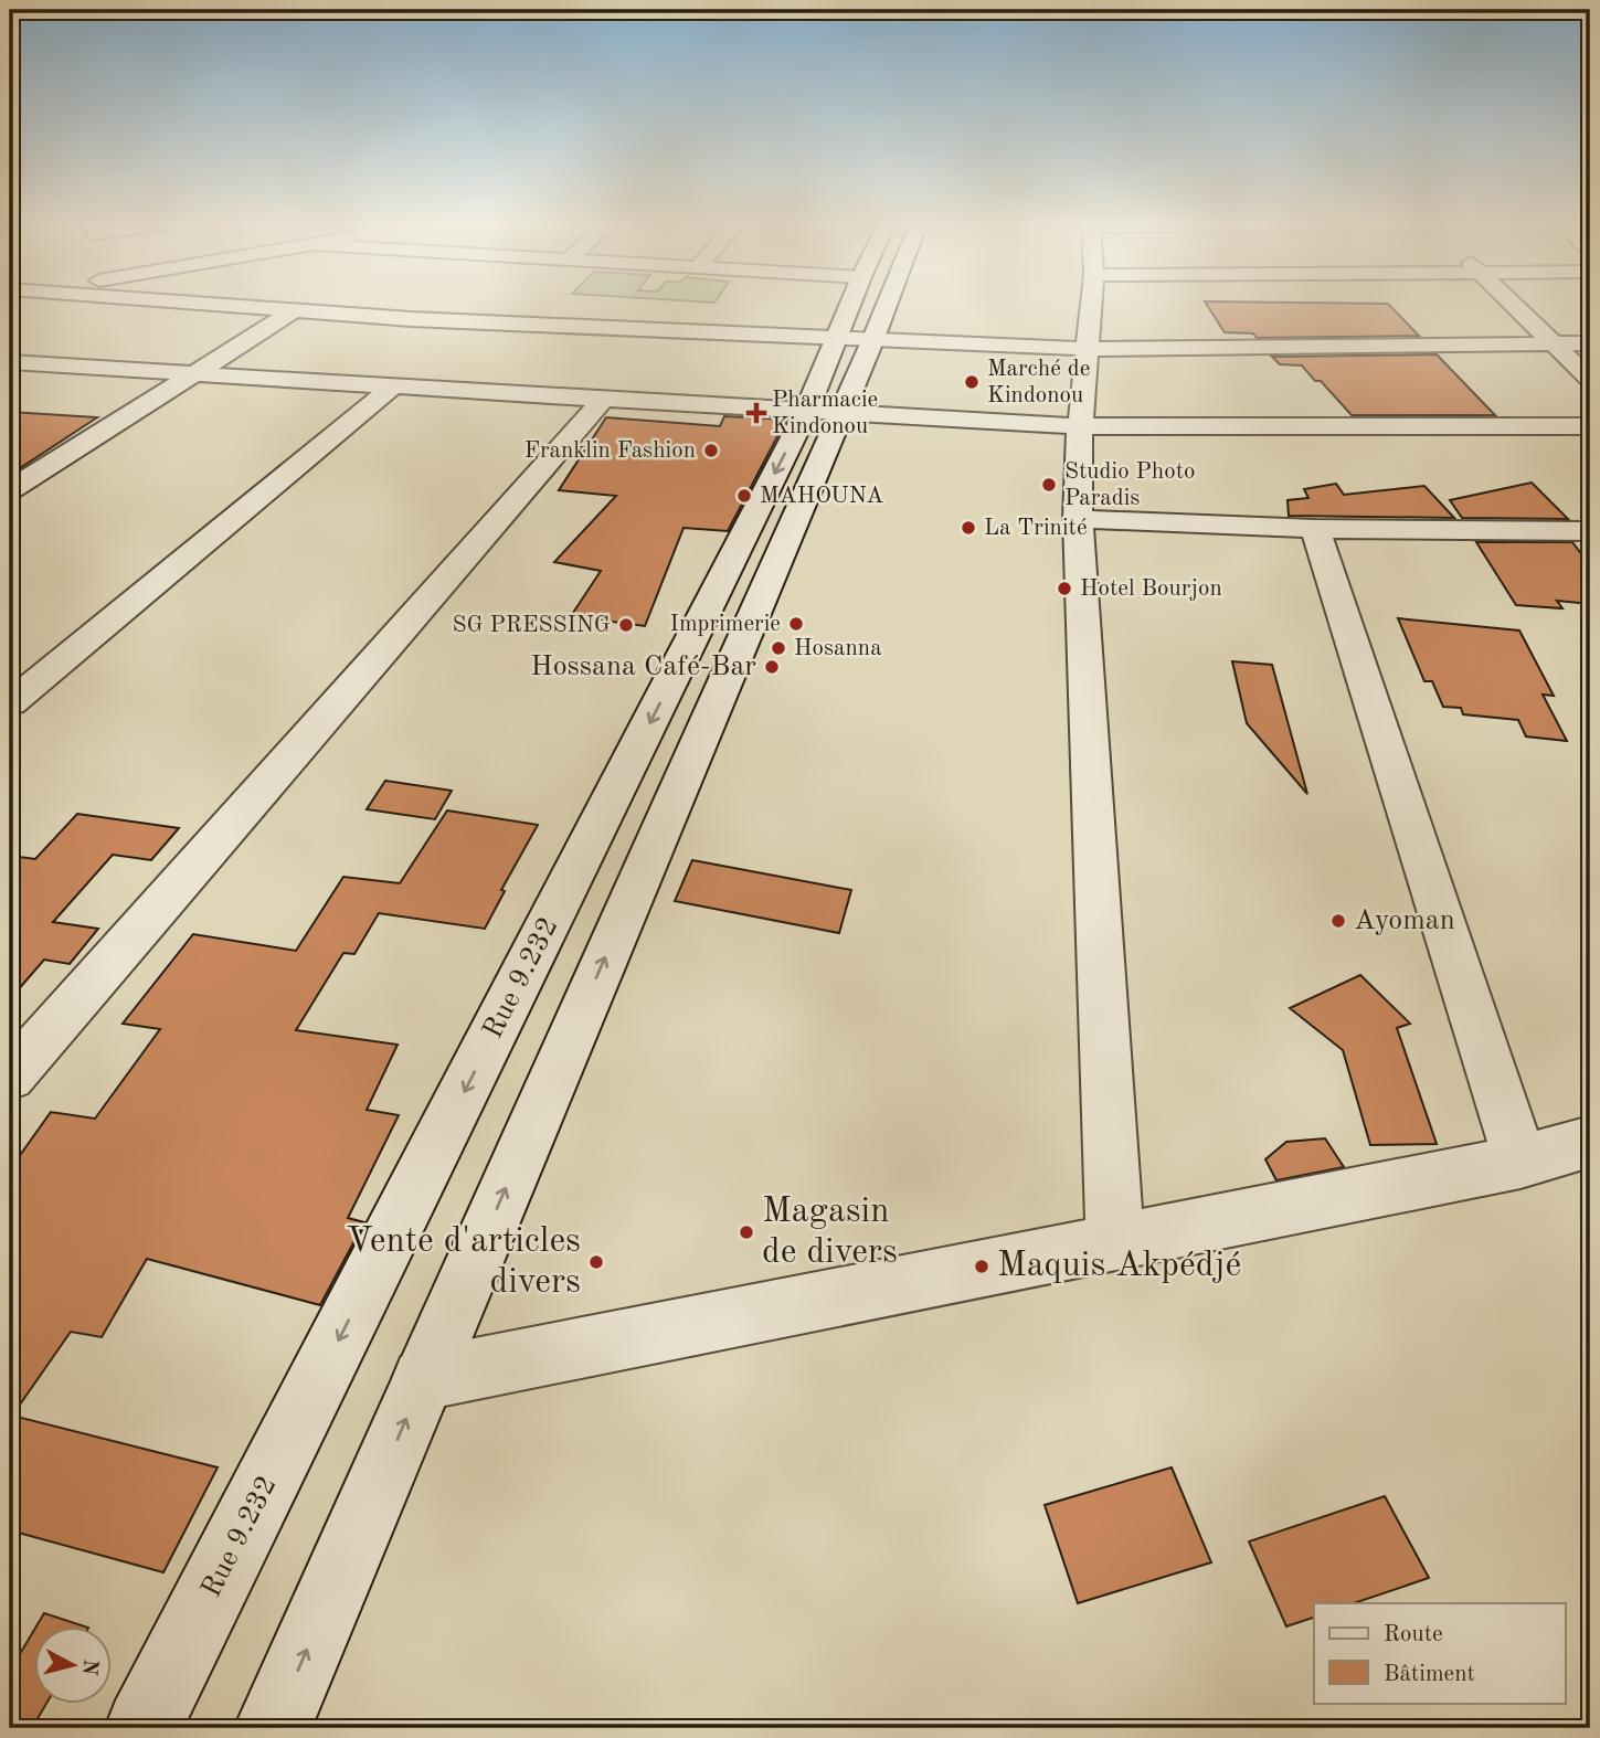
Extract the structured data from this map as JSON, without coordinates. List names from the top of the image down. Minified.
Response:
{"streets":{"street":["Rue 9.232"]},"places":{"other":["Marché de Kindonou","Franklin Fashion","Studio Photo Paradis","MAHOUNA","La Trinité","Hotel Bourjon","Imprimerie","SG PRESSING","Hosanna","Hossana Café-Bar","Ayoman","Magasin de divers","Vente d'articles divers","Maquis Akpédjé"],"health":["Pharmacie Kindonou"]},"legend":["Route","Bâtiment"],"north":"right"}
